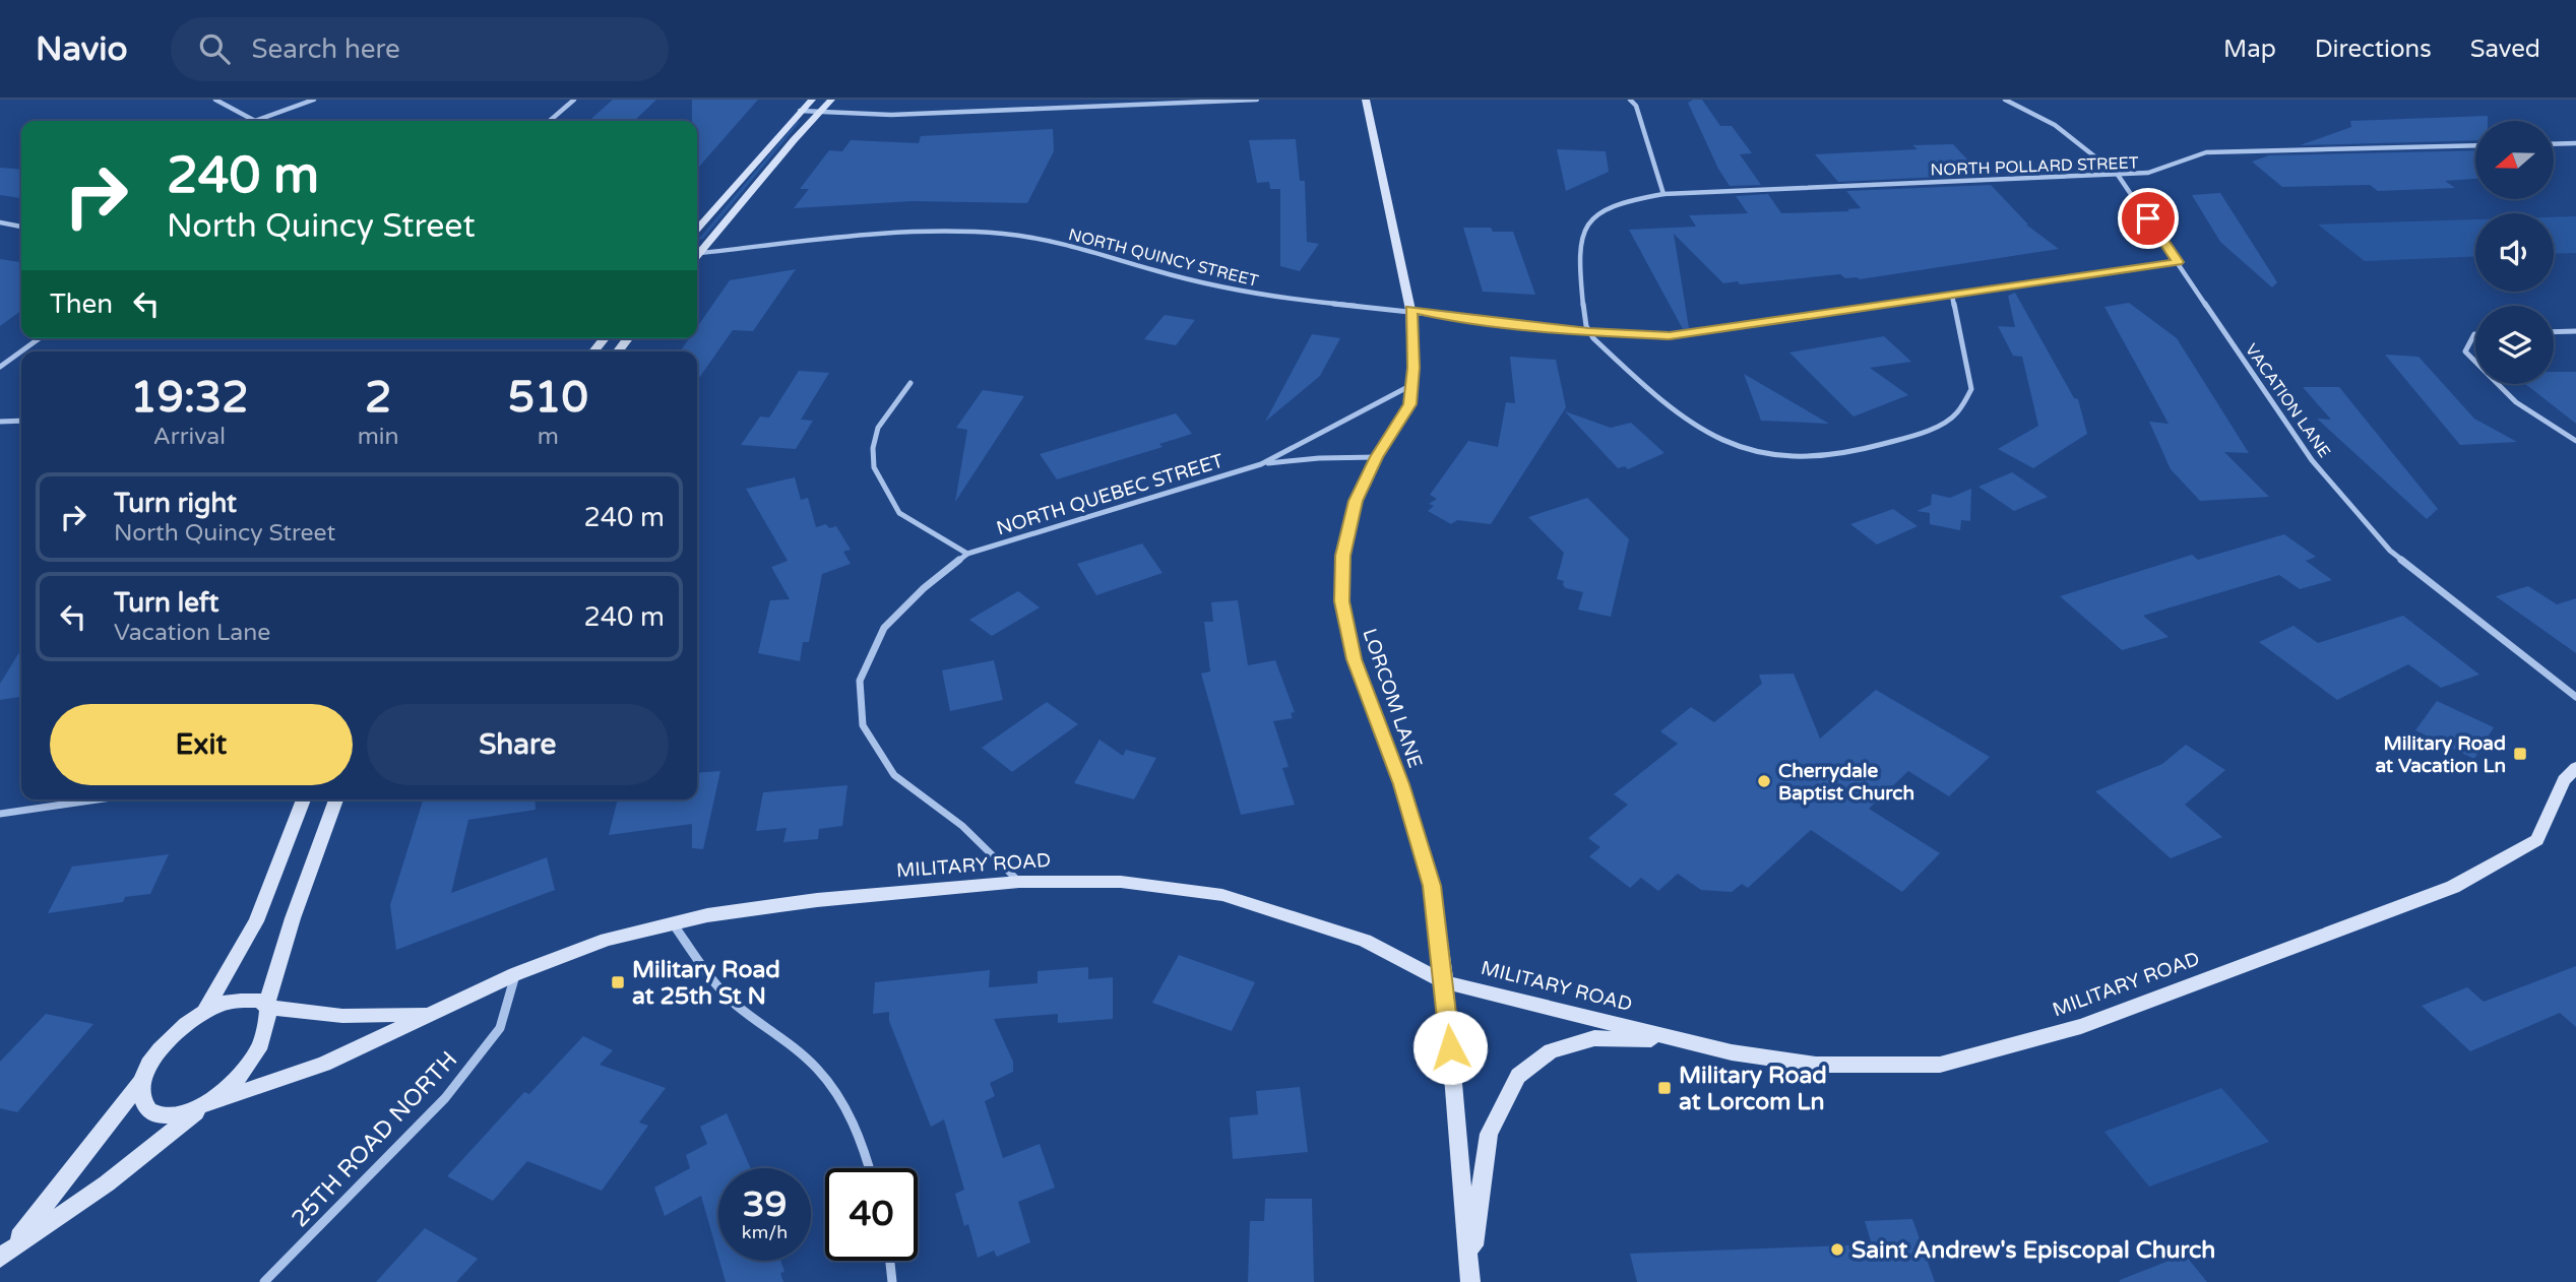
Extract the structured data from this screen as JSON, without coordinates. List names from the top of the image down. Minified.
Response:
{"streets":{"street":["NORTH POLLARD STREET","NORTH QUINCY STREET","VACATION LANE","NORTH QUEBEC STREET","LORCOM LANE","MILITARY ROAD","25TH ROAD NORTH"]},"crossings":[["NORTH POLLARD STREET","NORTH QUINCY STREET"],["NORTH POLLARD STREET","VACATION LANE"],["NORTH QUINCY STREET","VACATION LANE"],["NORTH QUINCY STREET","LORCOM LANE"],["NORTH QUEBEC STREET","LORCOM LANE"],["LORCOM LANE","MILITARY ROAD"],["MILITARY ROAD","25TH ROAD NORTH"]],"places":{"transit":["Military Road at Vacation Ln","Military Road at 25th St N","Military Road at Lorcom Ln"],"other":["Cherrydale Baptist Church","Saint Andrew's Episcopal Church"]},"north":"left","page":{"header":"Navio","search":"Search here","nav":["Map","Directions","Saved"],"turn":["240 m","North Quincy Street"],"then":"Then","eta":["19:32","Arrival","2","min","510","m"],"list":[{"name":"Turn right","note":"North Quincy Street","value":"240 m"},{"name":"Turn left","note":"Vacation Lane","value":"240 m"}],"buttons":["Exit","Share"],"speed":"39 km/h","limit":"40"}}
